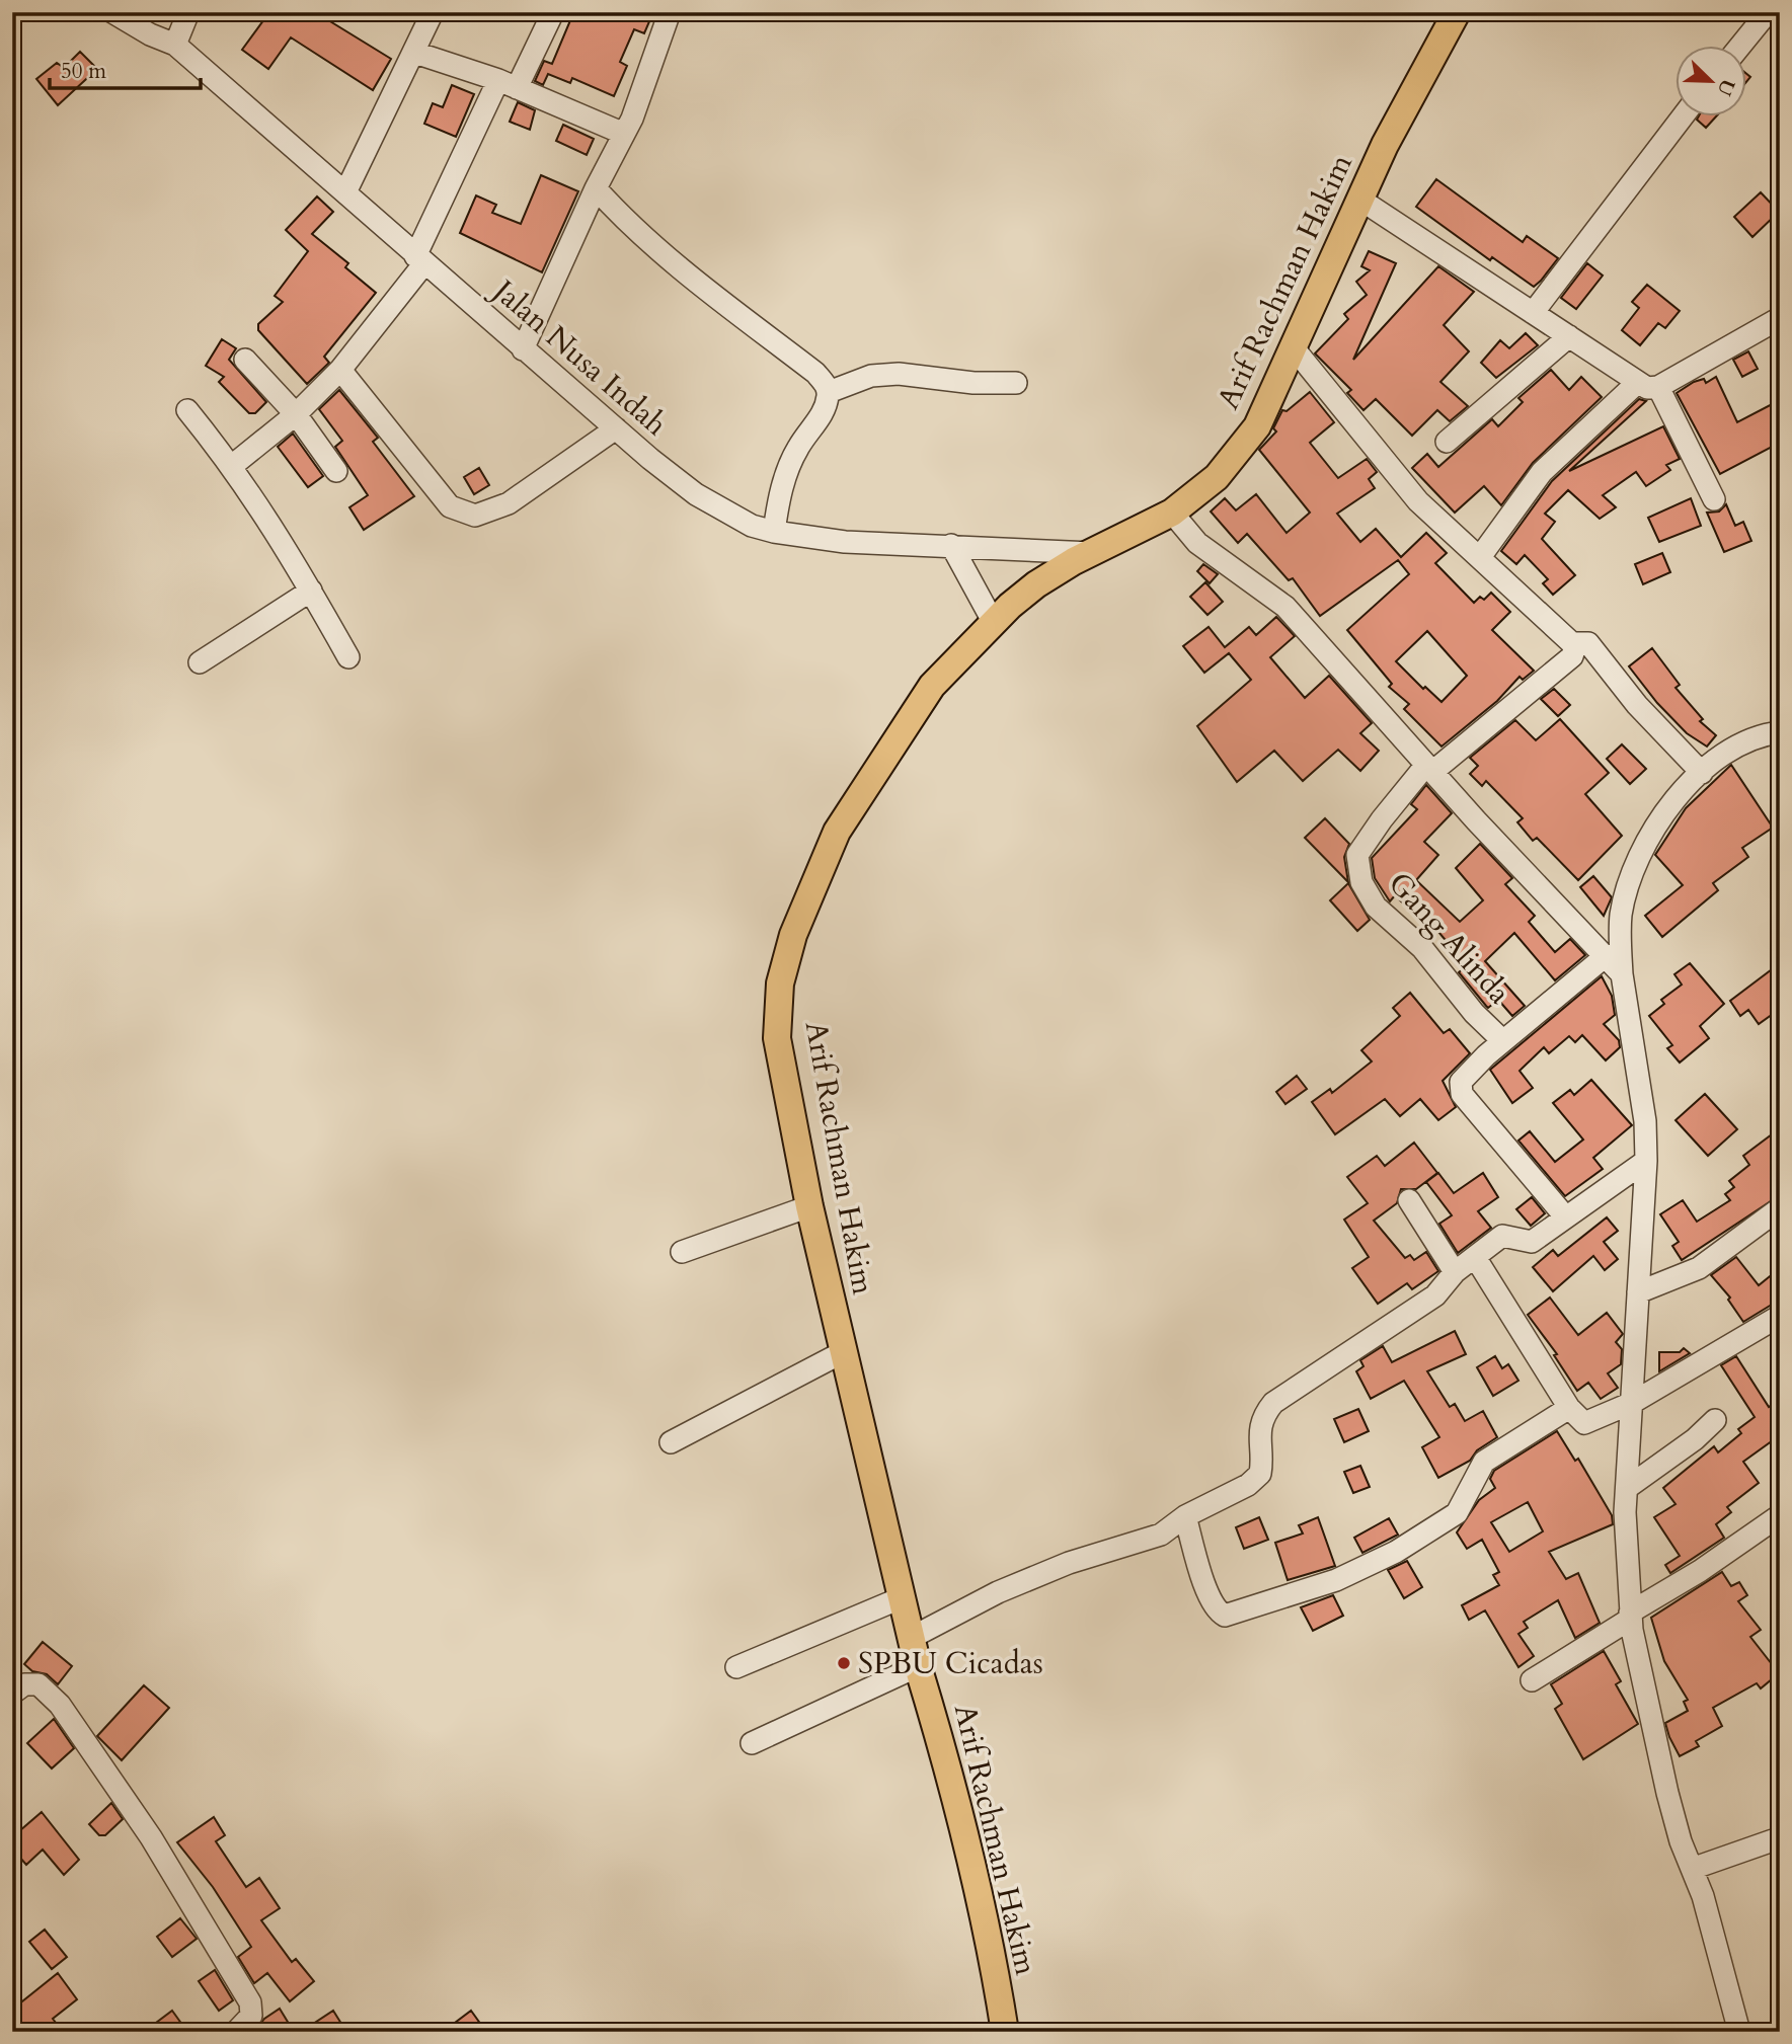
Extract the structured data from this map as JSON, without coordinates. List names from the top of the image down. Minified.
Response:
{"streets":{"main road":["Arif Rachman Hakim"],"street":["Jalan Nusa Indah","Gang Alinda"]},"crossings":[["Arif Rachman Hakim","Jalan Nusa Indah"]],"places":["SPBU Cicadas"],"scale_bar":"50 m","north":"bottom right"}
